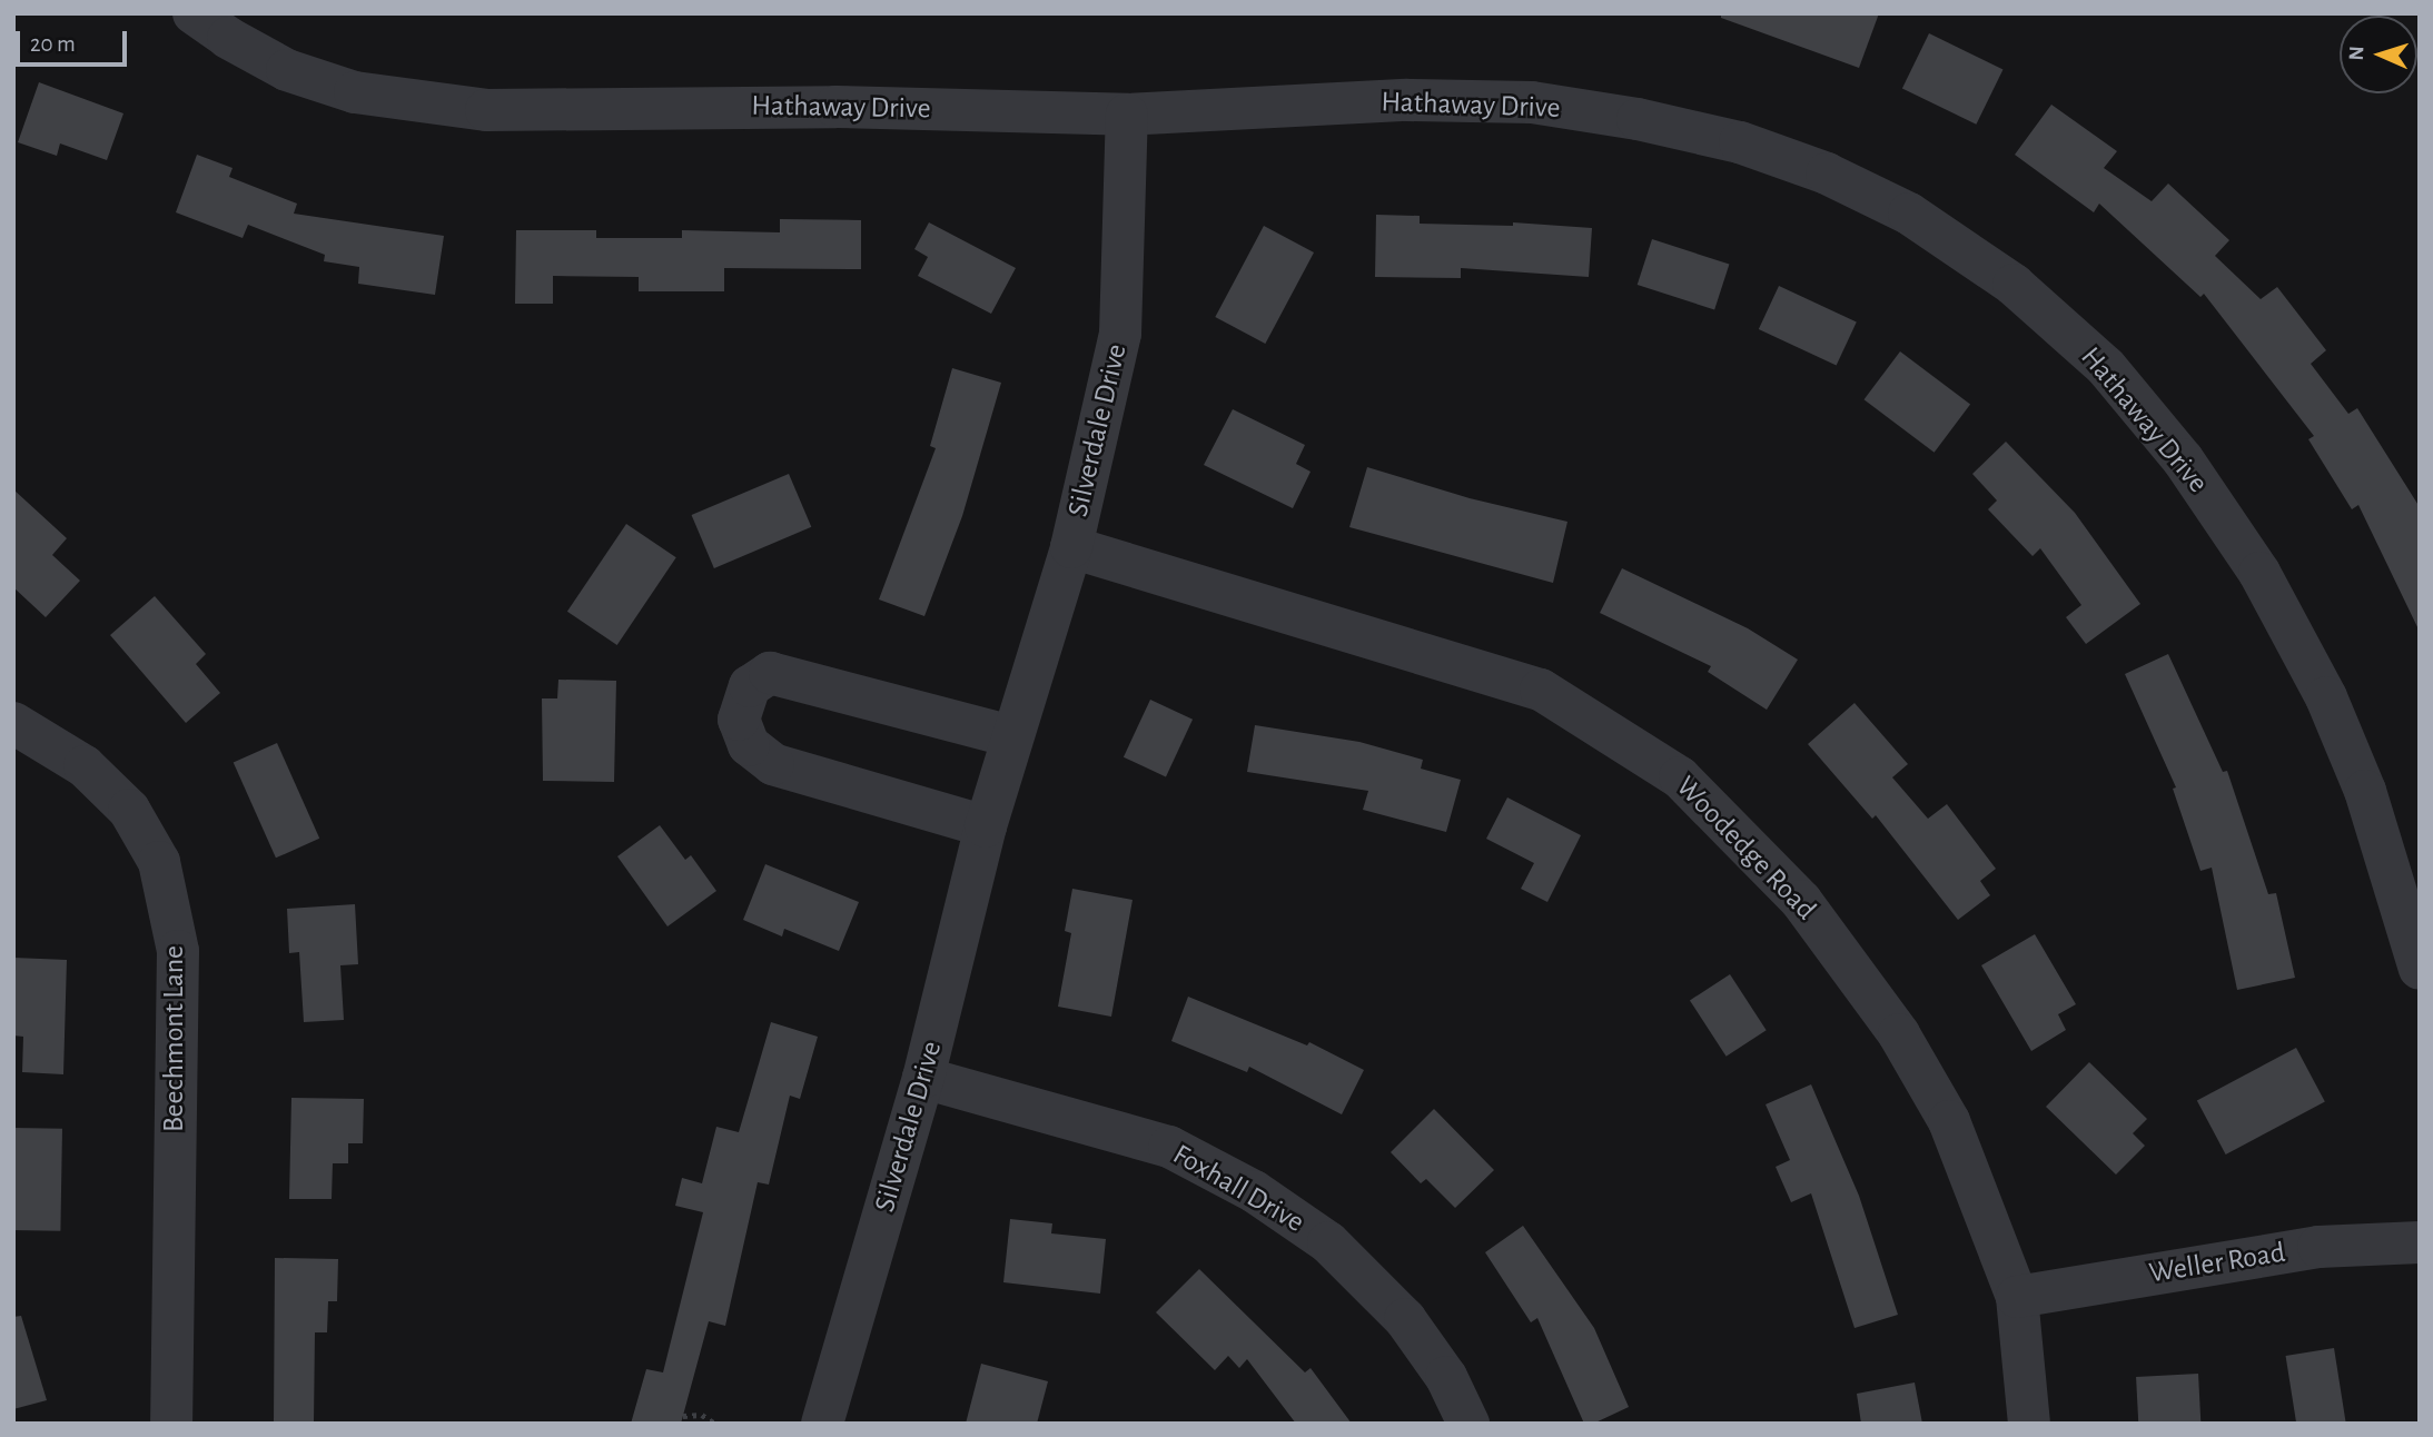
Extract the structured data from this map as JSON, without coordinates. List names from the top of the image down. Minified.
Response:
{"streets":{"street":["Hathaway Drive","Silverdale Drive","Woodedge Road","Beechmont Lane","Foxhall Drive","Weller Road"]},"crossings":[["Hathaway Drive","Silverdale Drive"],["Silverdale Drive","Woodedge Road"],["Silverdale Drive","Foxhall Drive"],["Woodedge Road","Weller Road"]],"scale_bar":"20 m","north":"left"}
